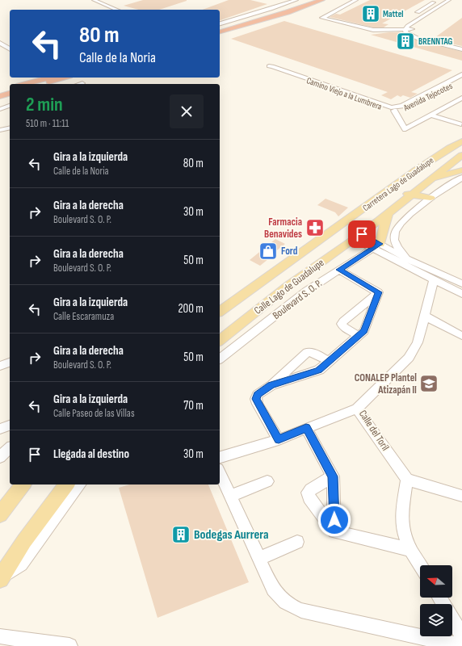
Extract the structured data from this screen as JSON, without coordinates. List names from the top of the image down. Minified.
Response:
{"streets":{"main road":["Carretera Lago de Guadalupe","Calle Lago de Guadalupe"],"street":["Camino Viejo a la Lumbrera","Avenida Tejocotes","Boulevard S. O. P.","Calle del Toril"]},"crossings":[["Camino Viejo a la Lumbrera","Avenida Tejocotes"],["Carretera Lago de Guadalupe","Calle Lago de Guadalupe"]],"places":{"building":["Mattel","BRENNTAG","Bodegas Aurrera"],"pharmacy":["Farmacia Benavides"],"shop":["Ford"],"school or university":["CONALEP Plantel Atizapán II"]},"north":"left","page":{"turn":["80 m","Calle de la Noria"],"heading":["2 min","510 m · 11:11"],"list":[{"name":"Gira a la izquierda","note":"Calle de la Noria","value":"80 m"},{"name":"Gira a la derecha","note":"Boulevard S. O. P.","value":"30 m"},{"name":"Gira a la derecha","note":"Boulevard S. O. P.","value":"50 m"},{"name":"Gira a la izquierda","note":"Calle Escaramuza","value":"200 m"},{"name":"Gira a la derecha","note":"Boulevard S. O. P.","value":"50 m"},{"name":"Gira a la izquierda","note":"Calle Paseo de las Villas","value":"70 m"},{"name":"Llegada al destino","value":"30 m"}]}}
